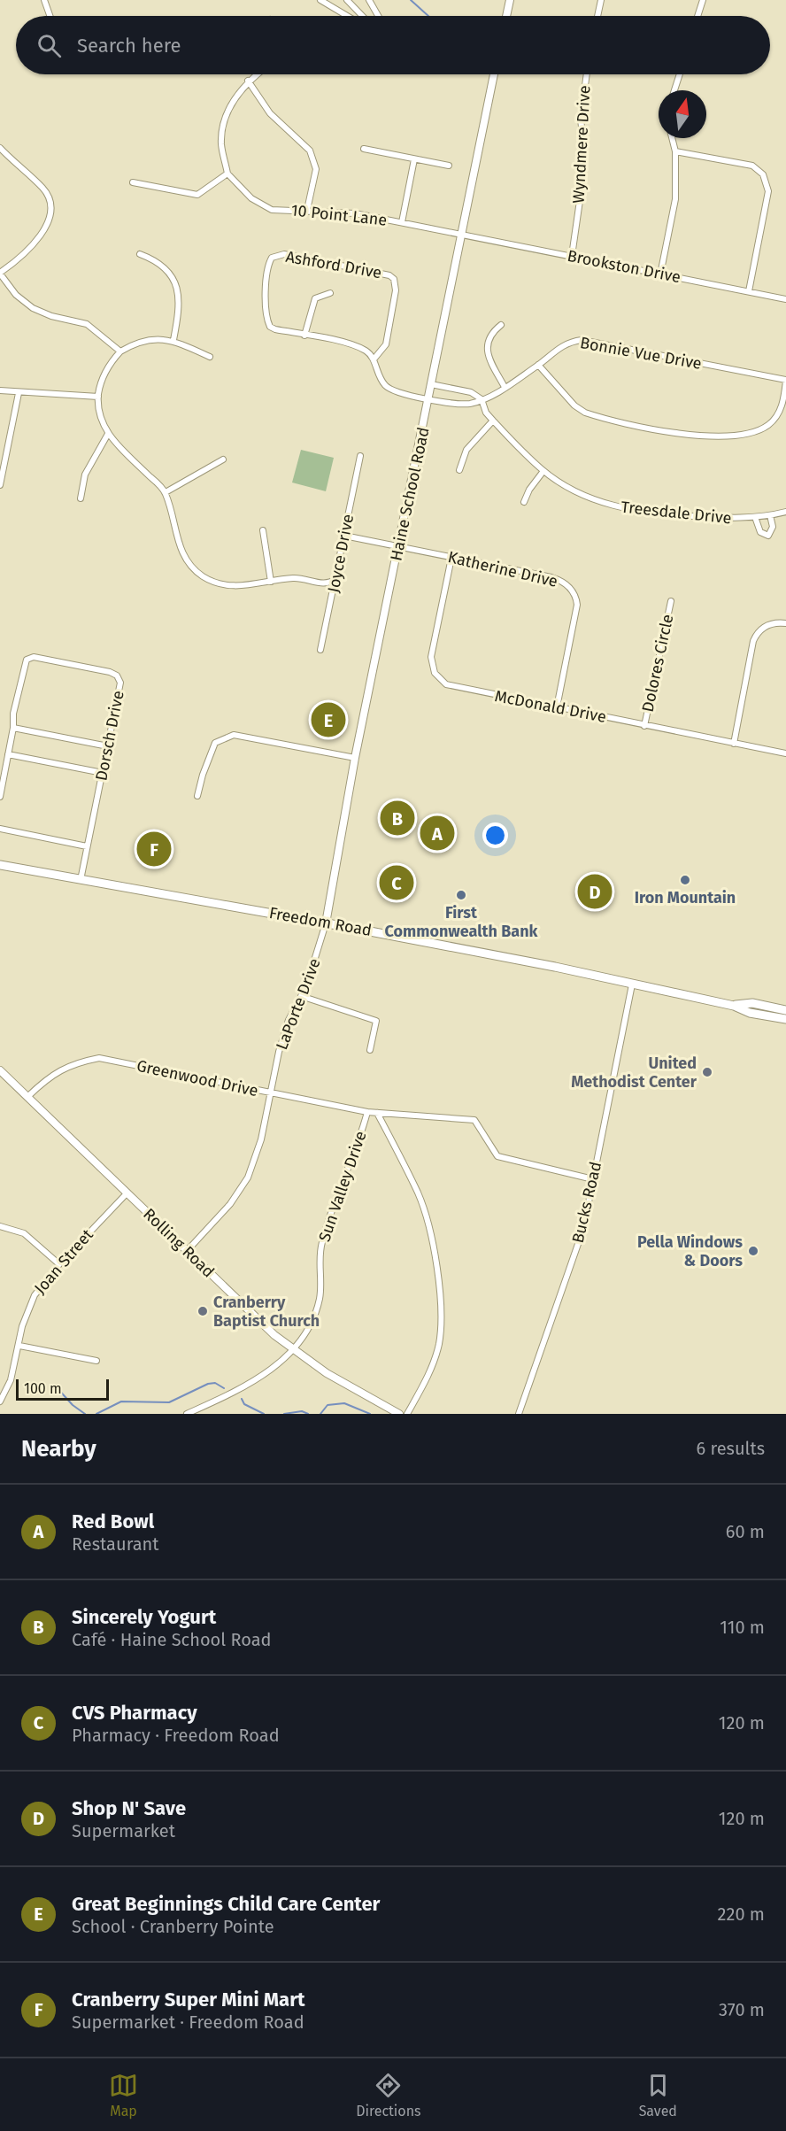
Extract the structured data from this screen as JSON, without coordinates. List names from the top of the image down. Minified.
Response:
{"streets":{"main road":["Freedom Road"],"street":["Wyndmere Drive","10 Point Lane","Ashford Drive","Brookston Drive","Bonnie Vue Drive","Haine School Road","Treesdale Drive","Joyce Drive","Katherine Drive","Dolores Circle","McDonald Drive","Dorsch Drive","LaPorte Drive","Greenwood Drive","Sun Valley Drive","Bucks Road","Rolling Road","Joan Street"]},"crossings":[["Wyndmere Drive","Brookston Drive"],["10 Point Lane","Brookston Drive"],["10 Point Lane","Haine School Road"],["Brookston Drive","Haine School Road"],["Bonnie Vue Drive","Haine School Road"],["Bonnie Vue Drive","Treesdale Drive"],["Haine School Road","Katherine Drive"],["Haine School Road","Freedom Road"],["Haine School Road","LaPorte Drive"],["Joyce Drive","Katherine Drive"],["Katherine Drive","McDonald Drive"],["Dolores Circle","McDonald Drive"],["Dorsch Drive","Freedom Road"],["Freedom Road","LaPorte Drive"],["Freedom Road","Bucks Road"],["LaPorte Drive","Greenwood Drive"],["LaPorte Drive","Rolling Road"],["Greenwood Drive","Sun Valley Drive"],["Greenwood Drive","Bucks Road"],["Greenwood Drive","Rolling Road"],["Sun Valley Drive","Rolling Road"],["Rolling Road","Joan Street"]],"places":["Iron Mountain","First Commonwealth Bank","United Methodist Center","Pella Windows & Doors","Cranberry Baptist Church"],"scale_bar":"100 m","north":"top","page":{"search":"Search here","pins":["E","B","A","F","C","D"],"scale":"100 m","heading":["Nearby","6 results"],"list":[{"mark":"A","name":"Red Bowl","note":"Restaurant","value":"60 m"},{"mark":"B","name":"Sincerely Yogurt","note":"Café · Haine School Road","value":"110 m"},{"mark":"C","name":"CVS Pharmacy","note":"Pharmacy · Freedom Road","value":"120 m"},{"mark":"D","name":"Shop N' Save","note":"Supermarket","value":"120 m"},{"mark":"E","name":"Great Beginnings Child Care Center","note":"School · Cranberry Pointe","value":"220 m"},{"mark":"F","name":"Cranberry Super Mini Mart","note":"Supermarket · Freedom Road","value":"370 m"}],"nav":["Map","Directions","Saved"]}}
